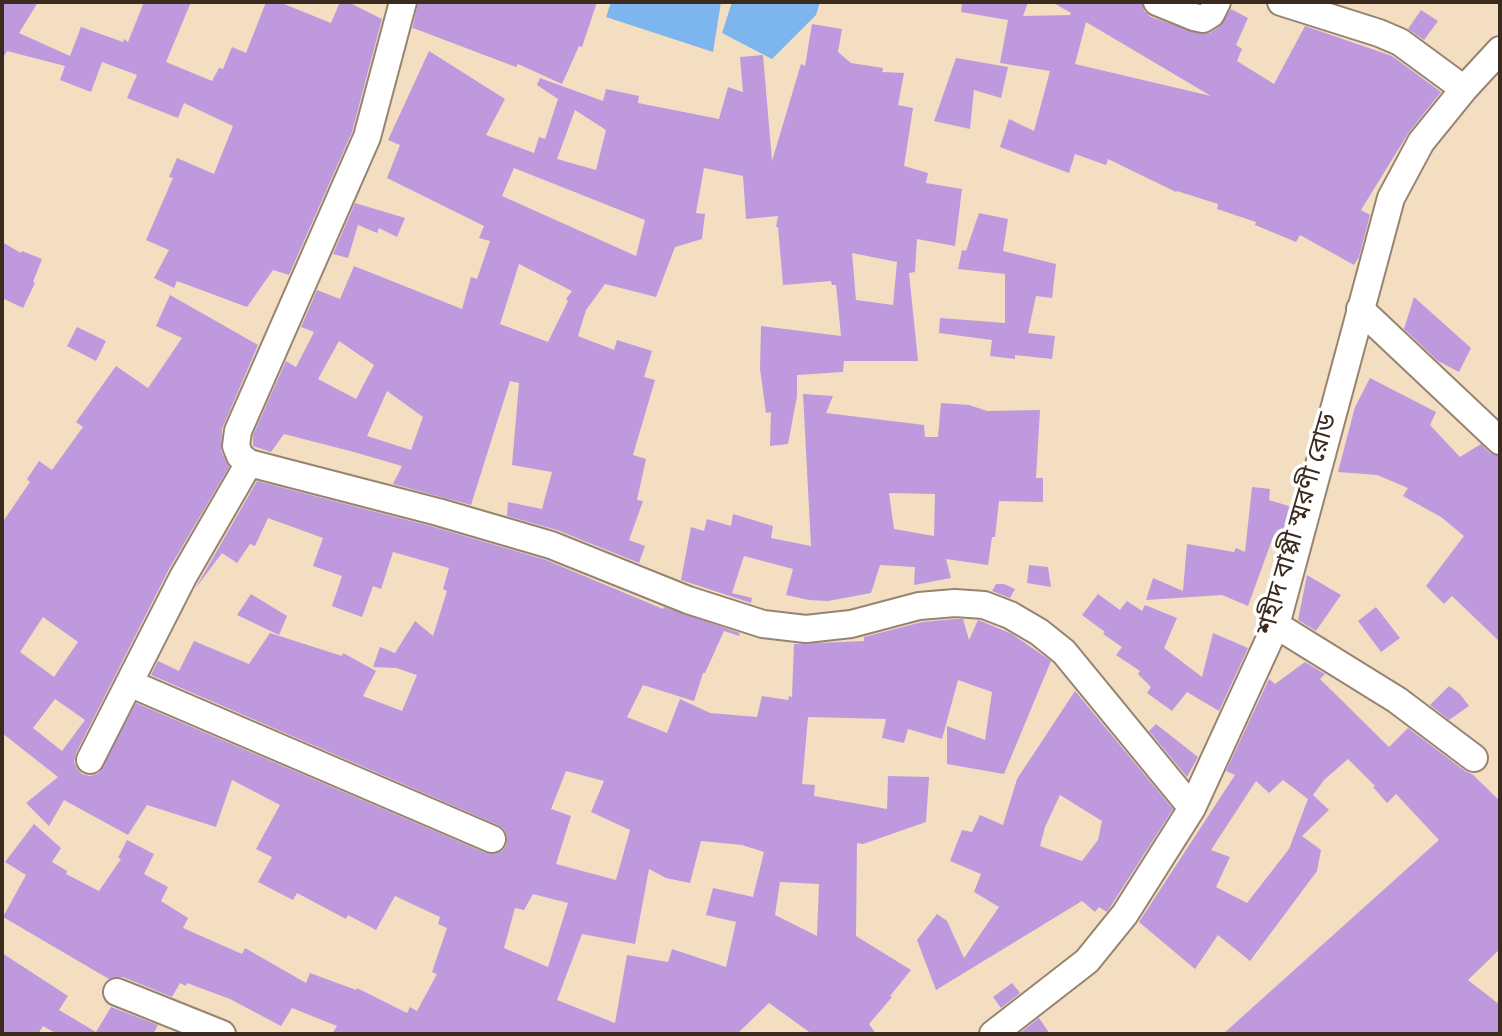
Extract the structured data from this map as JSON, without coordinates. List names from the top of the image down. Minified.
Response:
{"streets":{"street":["শহীদ বাপ্পী স্মরণী রোড"]}}
